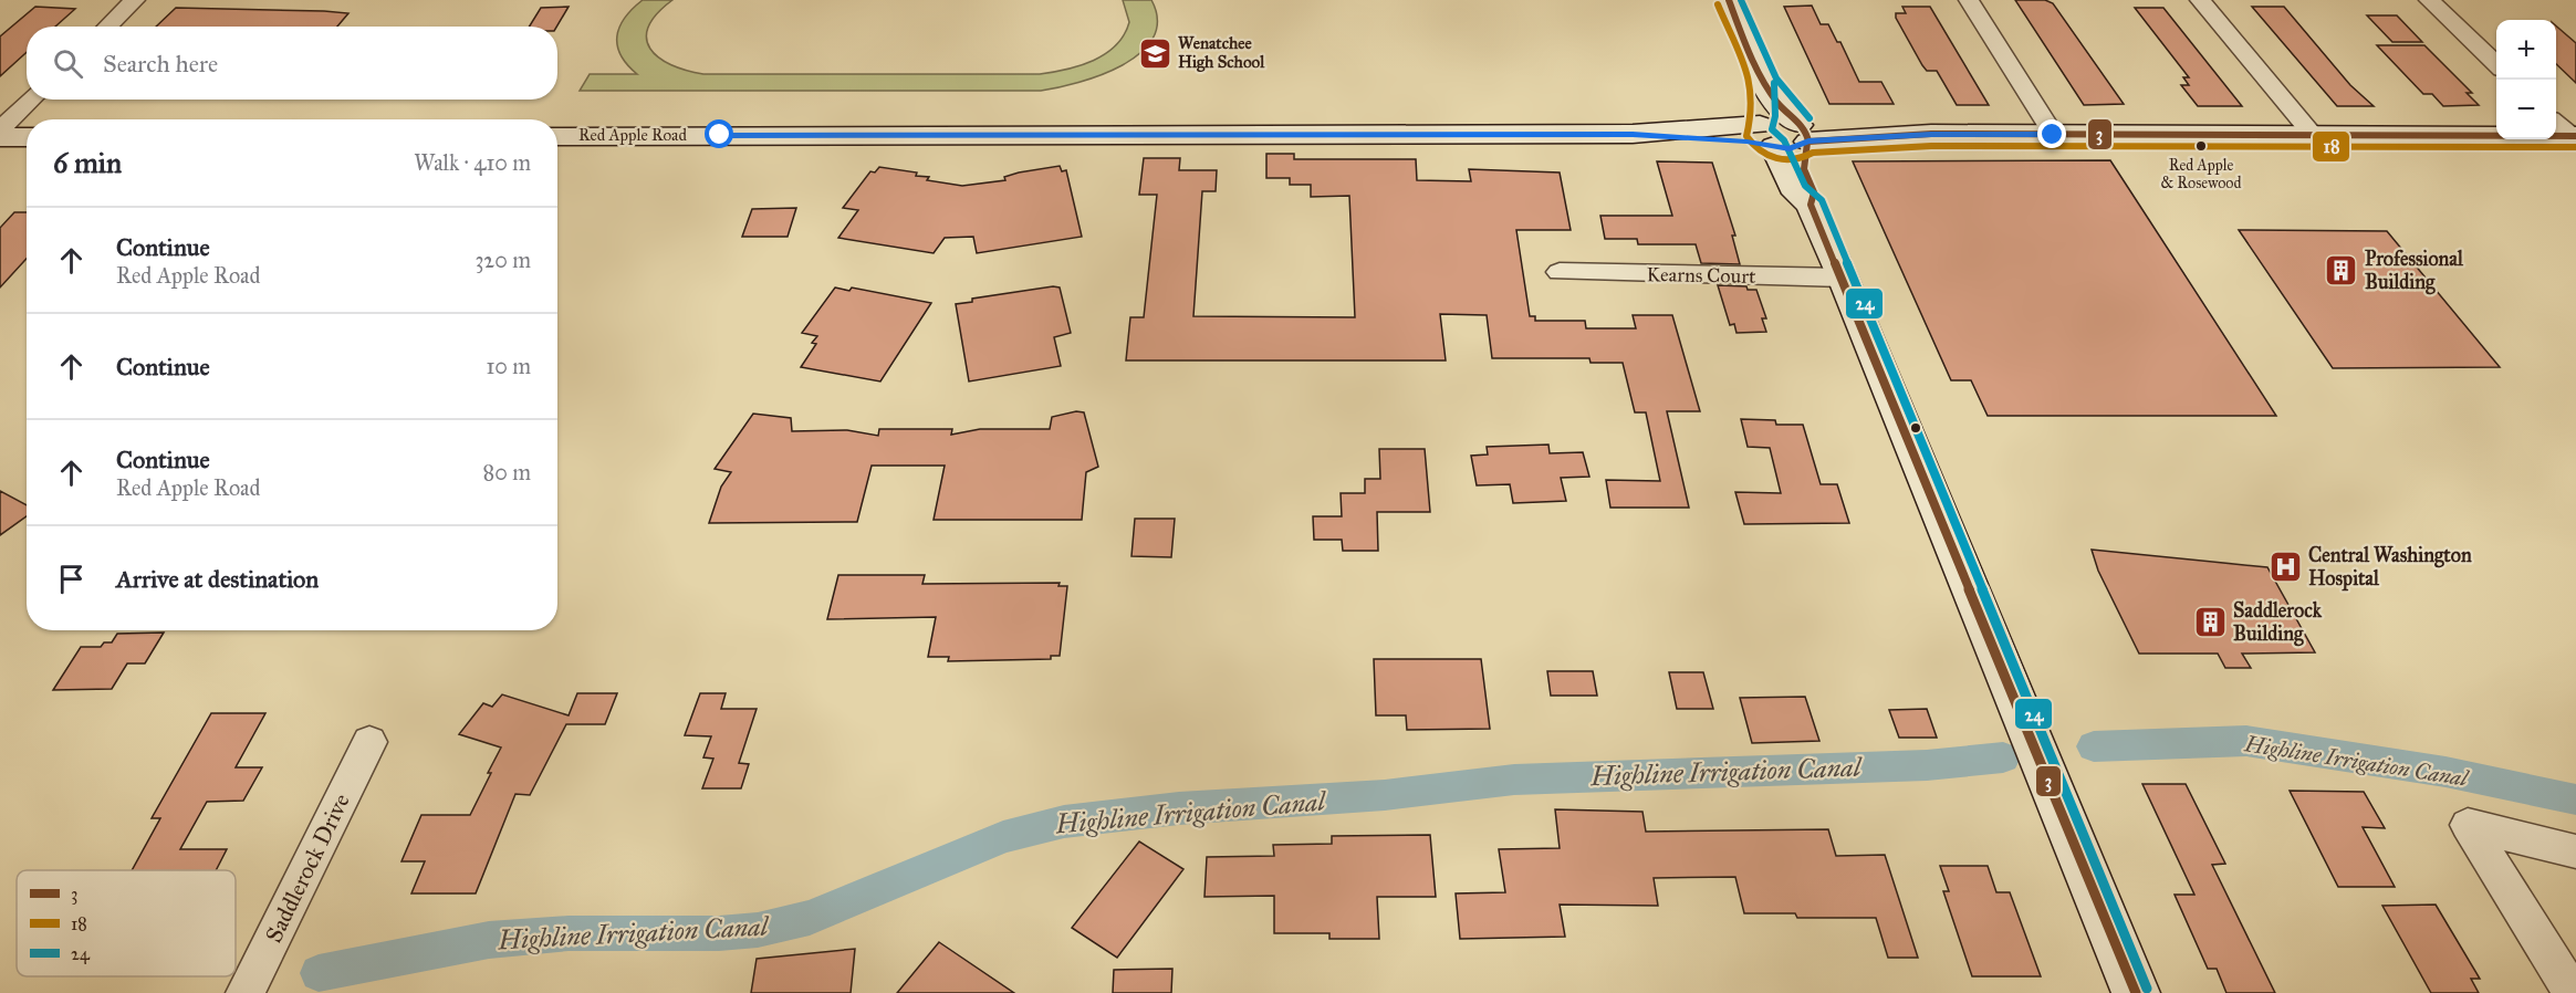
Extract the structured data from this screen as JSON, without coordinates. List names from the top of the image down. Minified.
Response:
{"streets":{"street":["Red Apple Road","Kearns Court","Saddlerock Drive"]},"water":["Highline Irrigation Canal"],"places":{"school or university":["Wenatchee High School"],"other":["Red Apple & Rosewood"],"building":["Professional Building","Saddlerock Building"],"hospital":["Central Washington Hospital"]},"lines":["transit line 3","transit line 24","transit line 18"],"legend":["3","18","24"],"page":{"map_buttons":["+","−"],"search":"Search here","heading":["6 min","Walk · 410 m"],"list":[["Continue","Red Apple Road","320 m"],["Continue","10 m"],["Continue","Red Apple Road","80 m"],"Arrive at destination"]}}
